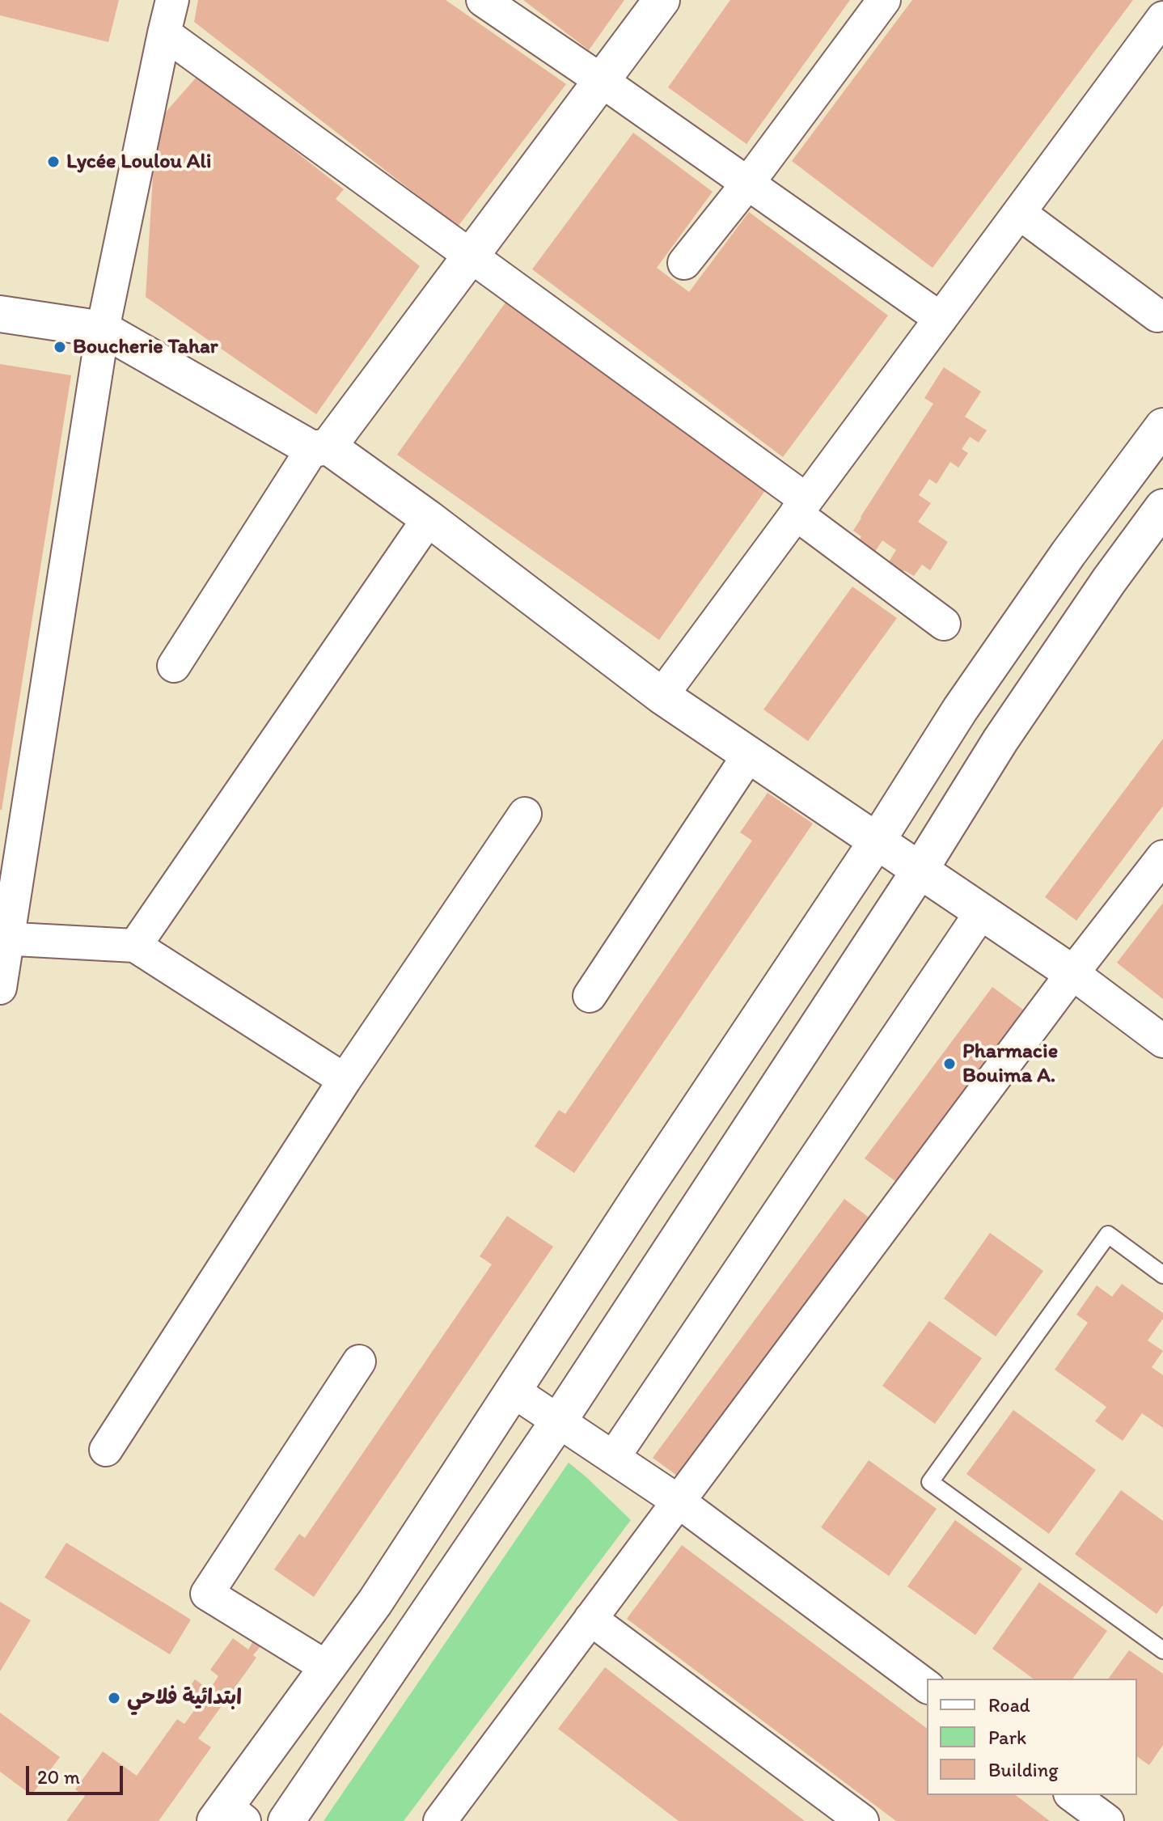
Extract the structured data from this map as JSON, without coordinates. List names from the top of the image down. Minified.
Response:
{"places":["Lycée Loulou Ali","Boucherie Tahar","Pharmacie Bouima A.","ابتدائية فلاحي"],"legend":["Road","Park","Building"],"scale_bar":"20 m"}
